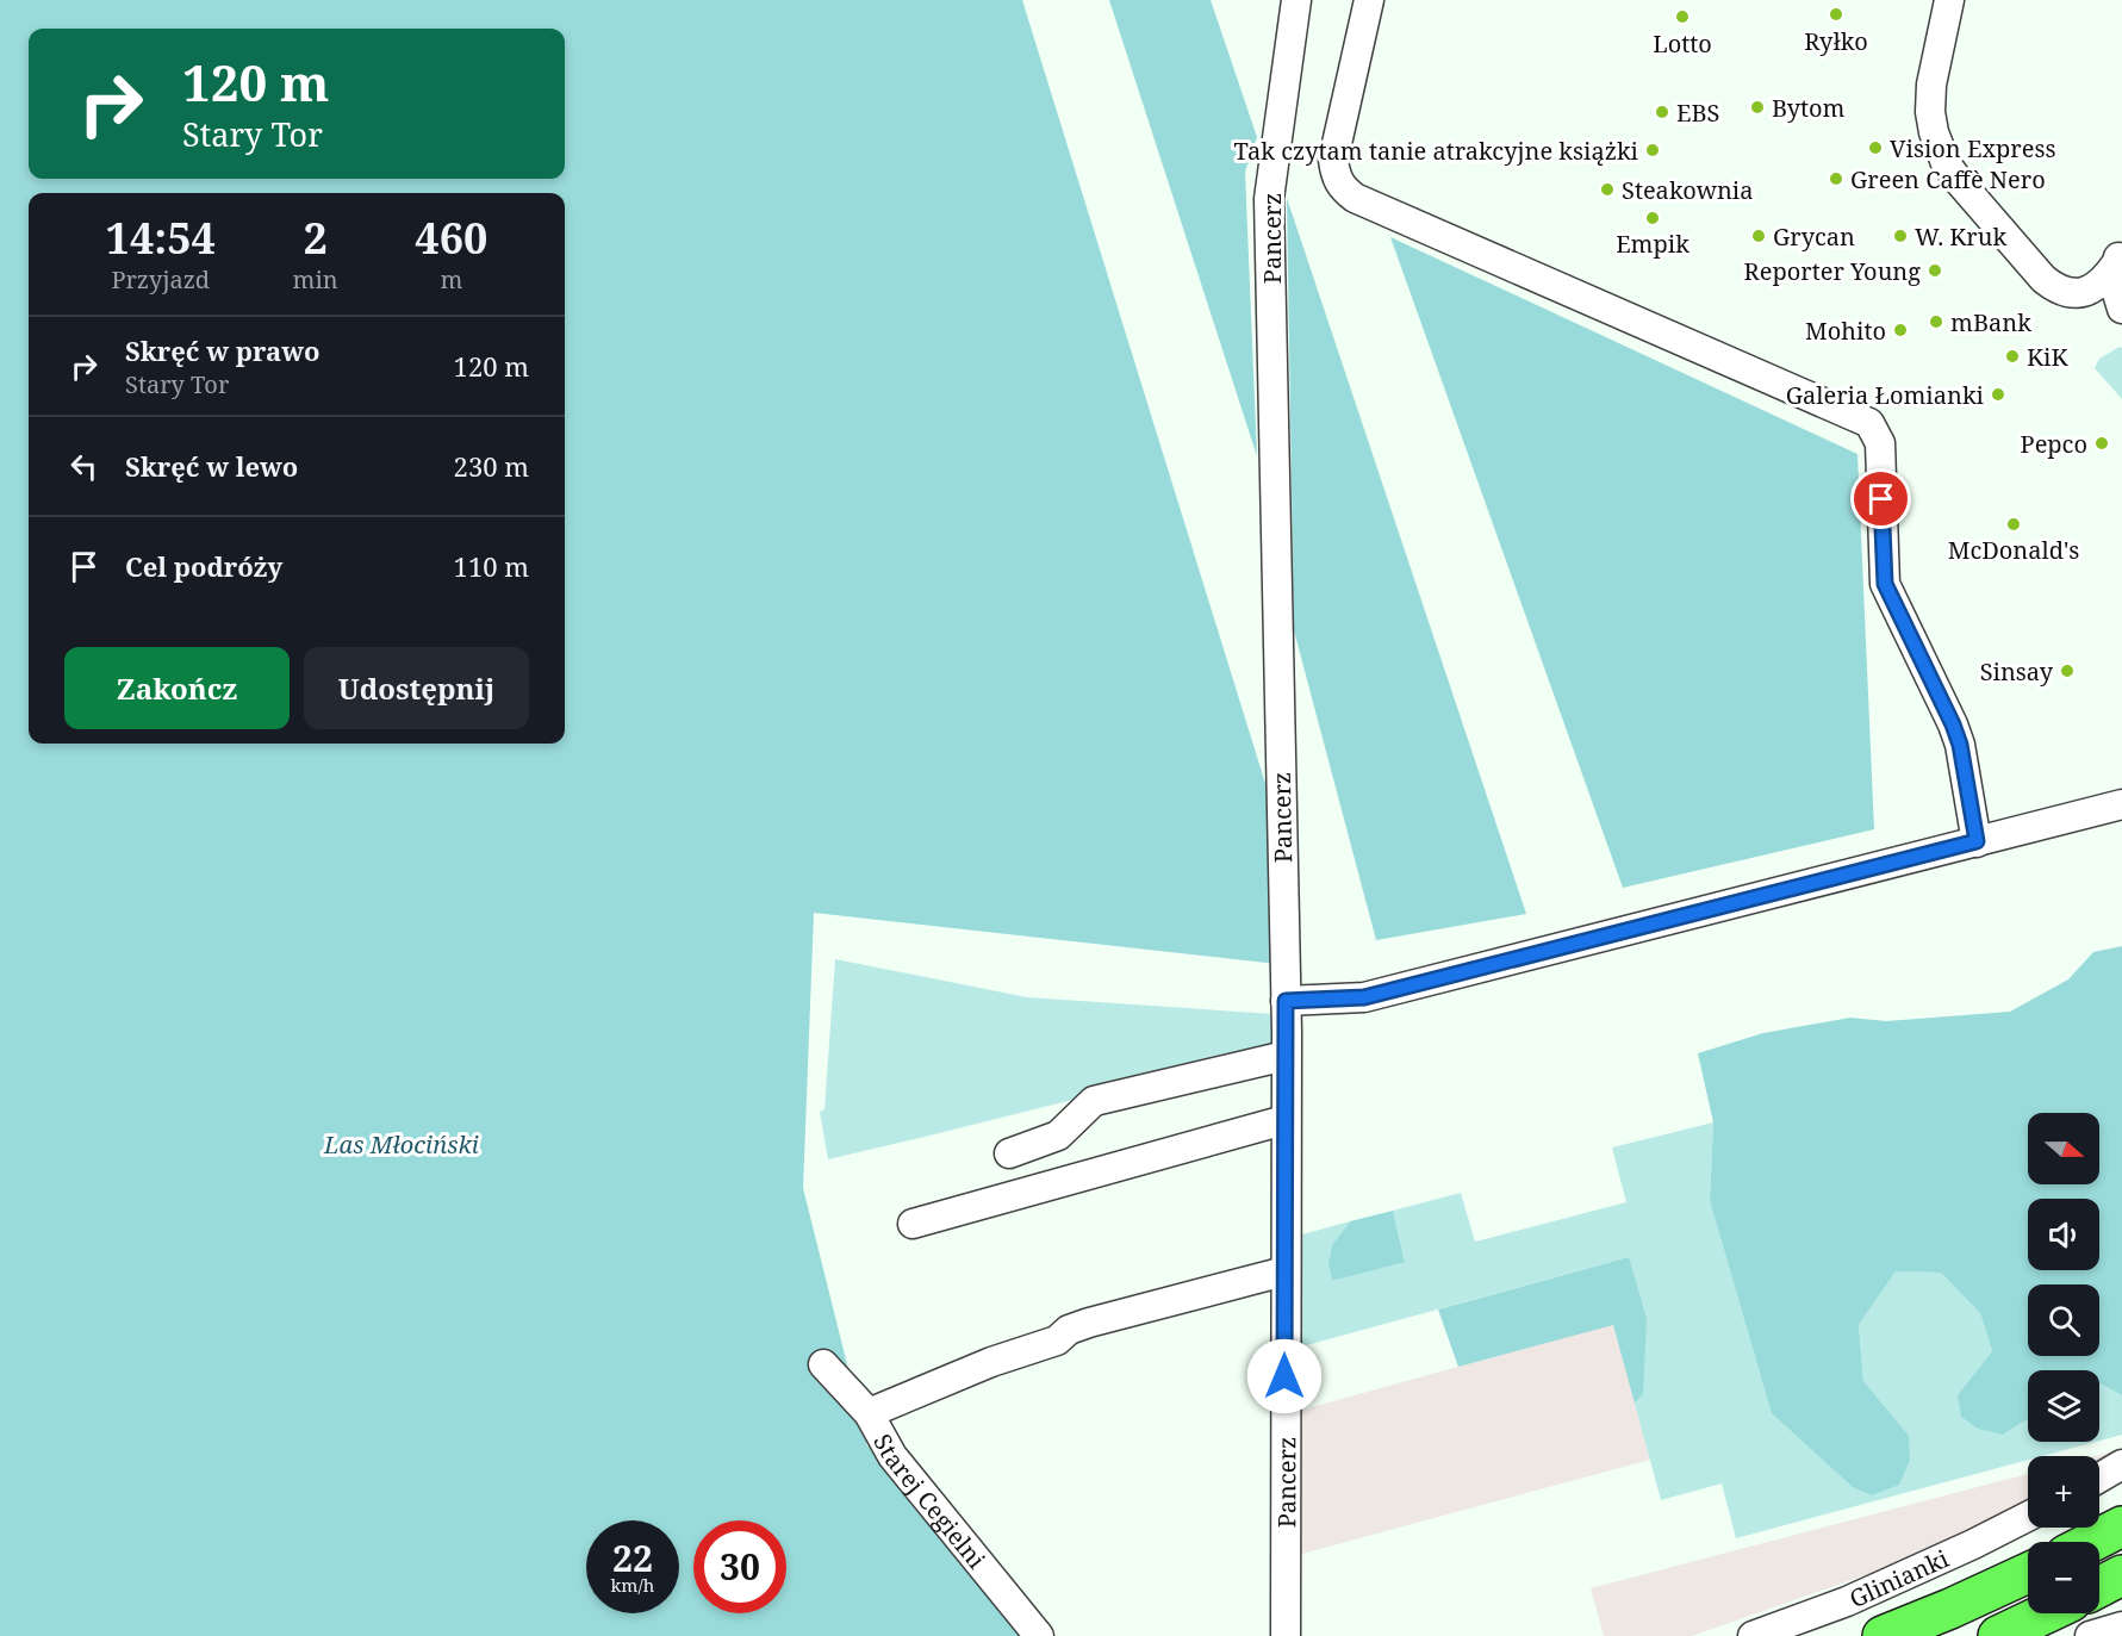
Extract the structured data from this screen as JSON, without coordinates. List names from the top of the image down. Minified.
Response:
{"streets":{"street":["Pancerz","Starej Cegielni","Glinianki"]},"parks":["Las Młociński"],"places":["Ryłko","Lotto","Bytom","EBS","Vision Express","Tak czytam tanie atrakcyjne książki","Green Caffè Nero","Steakownia","Empik","Grycan","W. Kruk","Reporter Young","mBank","Mohito","KiK","Galeria Łomianki","Pepco","McDonald's","Sinsay"],"north":"right","page":{"turn":["120 m","Stary Tor"],"eta":["14:54","Przyjazd","2","min","460","m"],"list":[{"name":"Skręć w prawo","note":"Stary Tor","value":"120 m"},{"name":"Skręć w lewo","value":"230 m"},{"name":"Cel podróży","value":"110 m"}],"buttons":["Zakończ","Udostępnij"],"map_buttons":["+","−"],"speed":"22 km/h","limit":"30"}}
